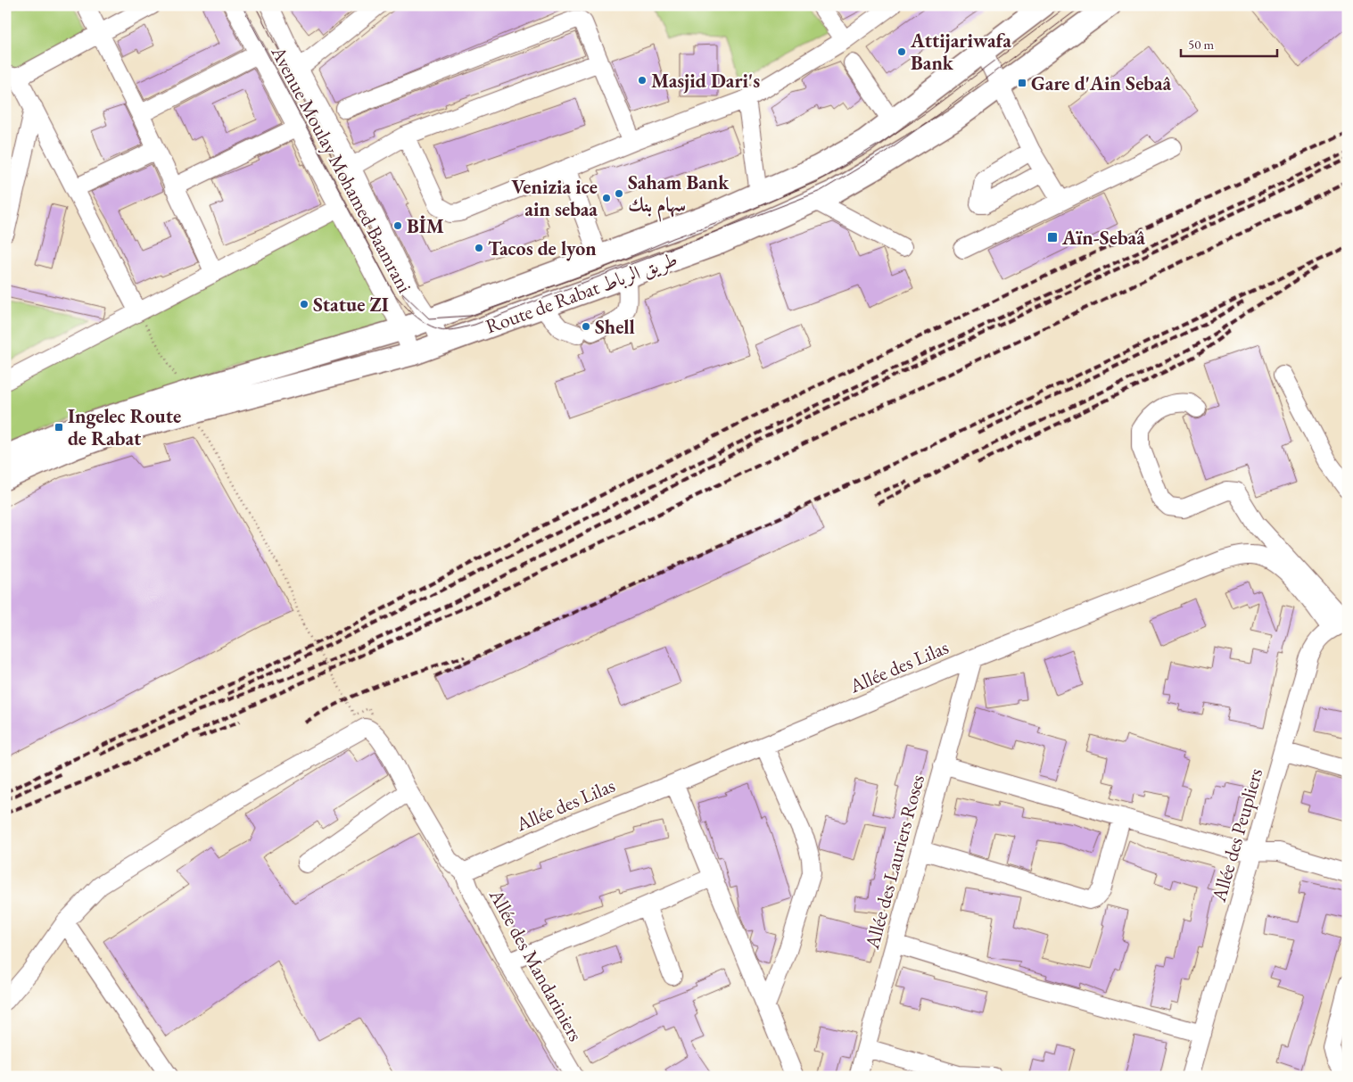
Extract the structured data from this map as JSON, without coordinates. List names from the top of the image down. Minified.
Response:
{"streets":{"main road":["Route de Rabat طريق الرباط"],"street":["Avenue Moulay Mohamed Baamrani","Allée des Lilas","Allée des Peupliers","Allée des Lauriers Roses","Allée des Mandariniers"]},"crossings":[["Avenue Moulay Mohamed Baamrani","Route de Rabat طريق الرباط"],["Allée des Lilas","Allée des Peupliers"],["Allée des Lilas","Allée des Lauriers Roses"],["Allée des Lilas","Allée des Mandariniers"]],"places":{"other":["Attijariwafa Bank","Masjid Dari's","Saham Bank سهام بنك","Venizia ice ain sebaa","BİM","Tacos de lyon","Statue ZI","Shell"],"transit":["Gare d'Ain Sebaâ","Aïn-Sebaâ","Ingelec Route de Rabat"]},"scale_bar":"50 m"}
